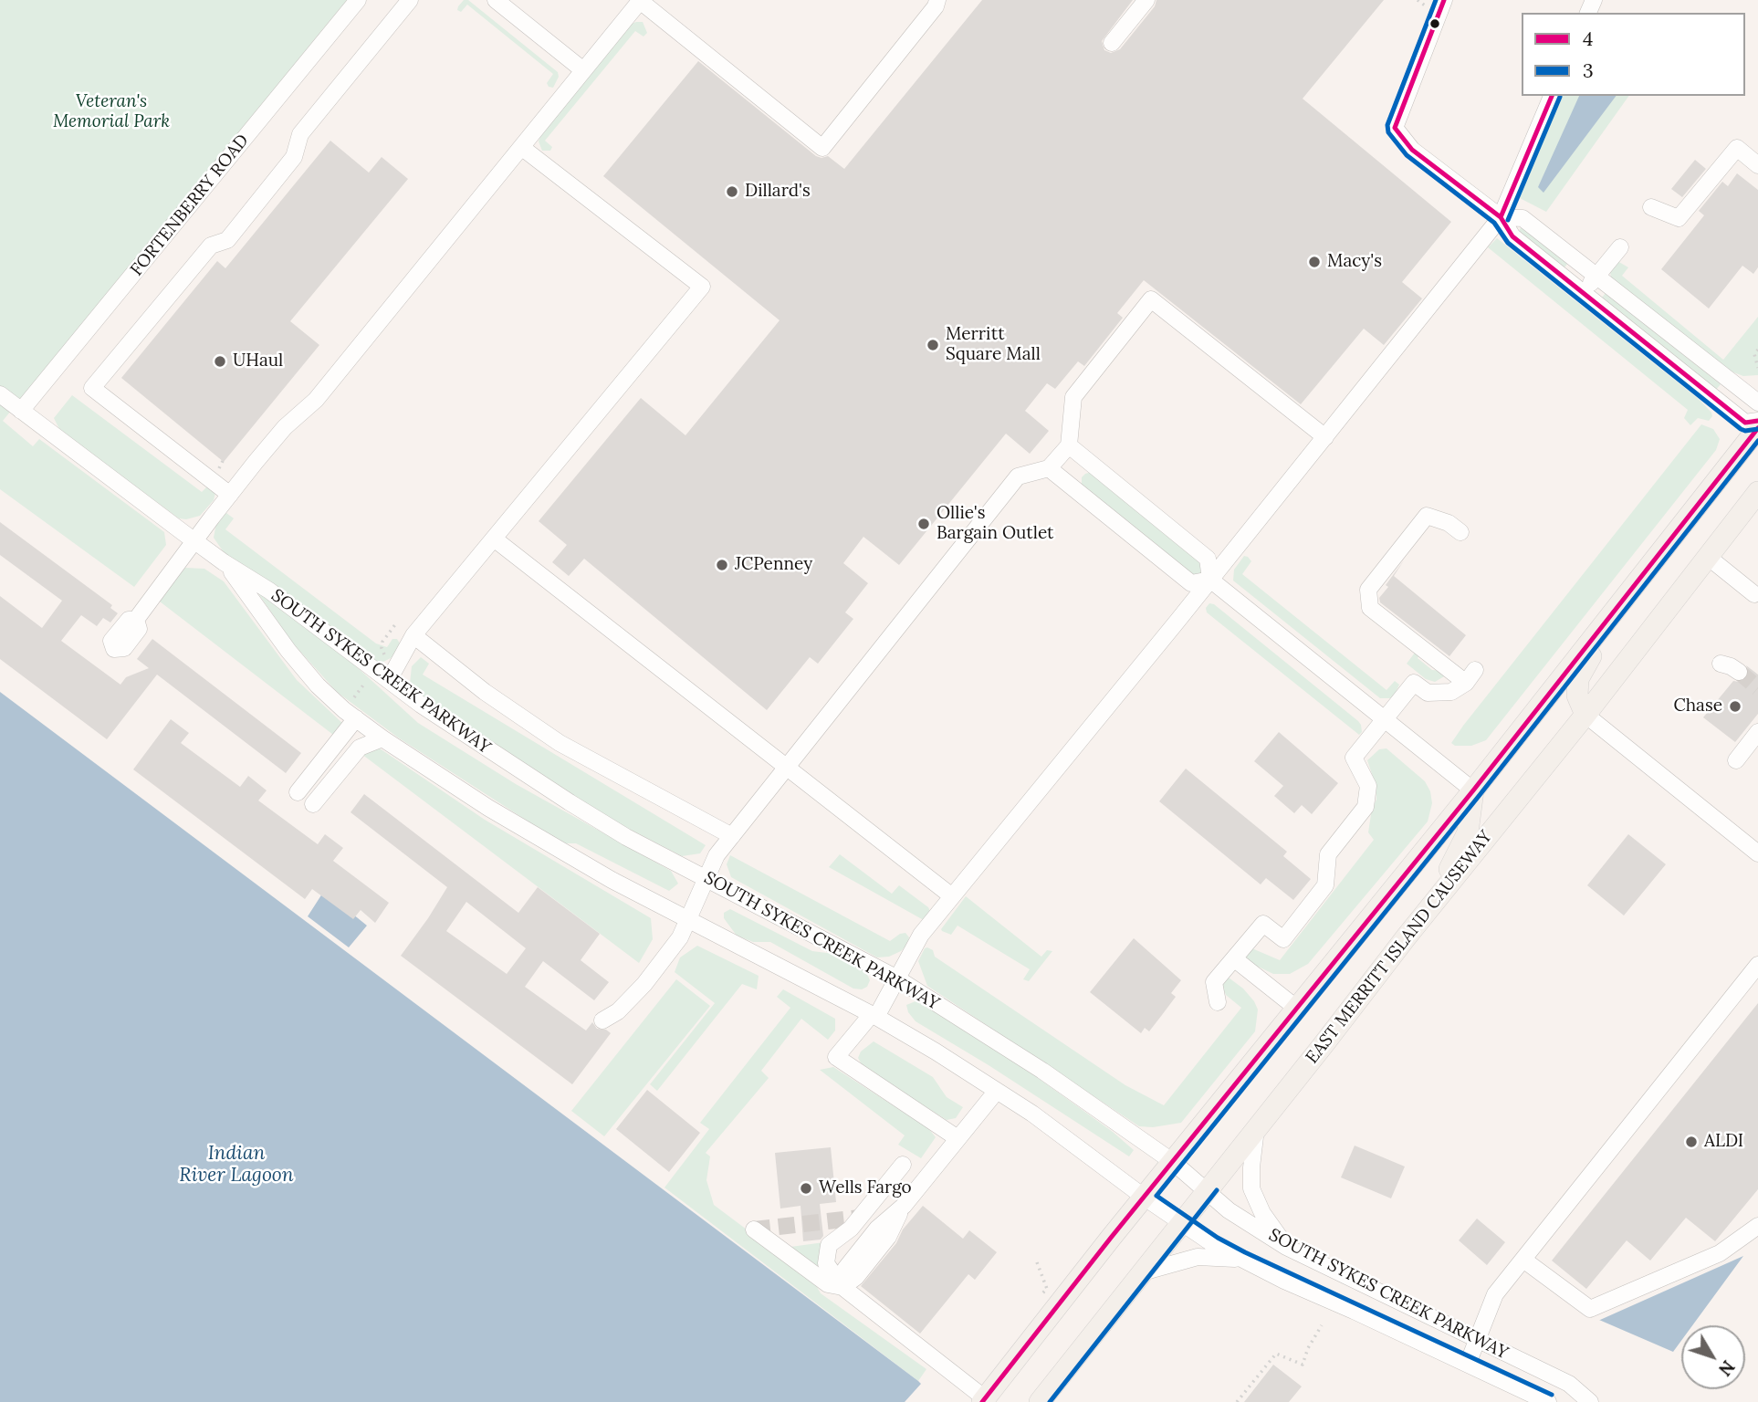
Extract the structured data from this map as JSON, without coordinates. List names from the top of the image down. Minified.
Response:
{"streets":{"main road":["EAST MERRITT ISLAND CAUSEWAY"],"street":["FORTENBERRY ROAD","SOUTH SYKES CREEK PARKWAY"]},"crossings":[["FORTENBERRY ROAD","SOUTH SYKES CREEK PARKWAY"],["SOUTH SYKES CREEK PARKWAY","EAST MERRITT ISLAND CAUSEWAY"]],"water":["Indian River Lagoon"],"parks":["Veteran's Memorial Park"],"places":["Dillard's","Macy's","Merritt Square Mall","UHaul","Ollie's Bargain Outlet","JCPenney","Chase","ALDI","Wells Fargo"],"lines":["transit line 4","transit line 3"],"legend":["4","3"],"north":"bottom right"}
